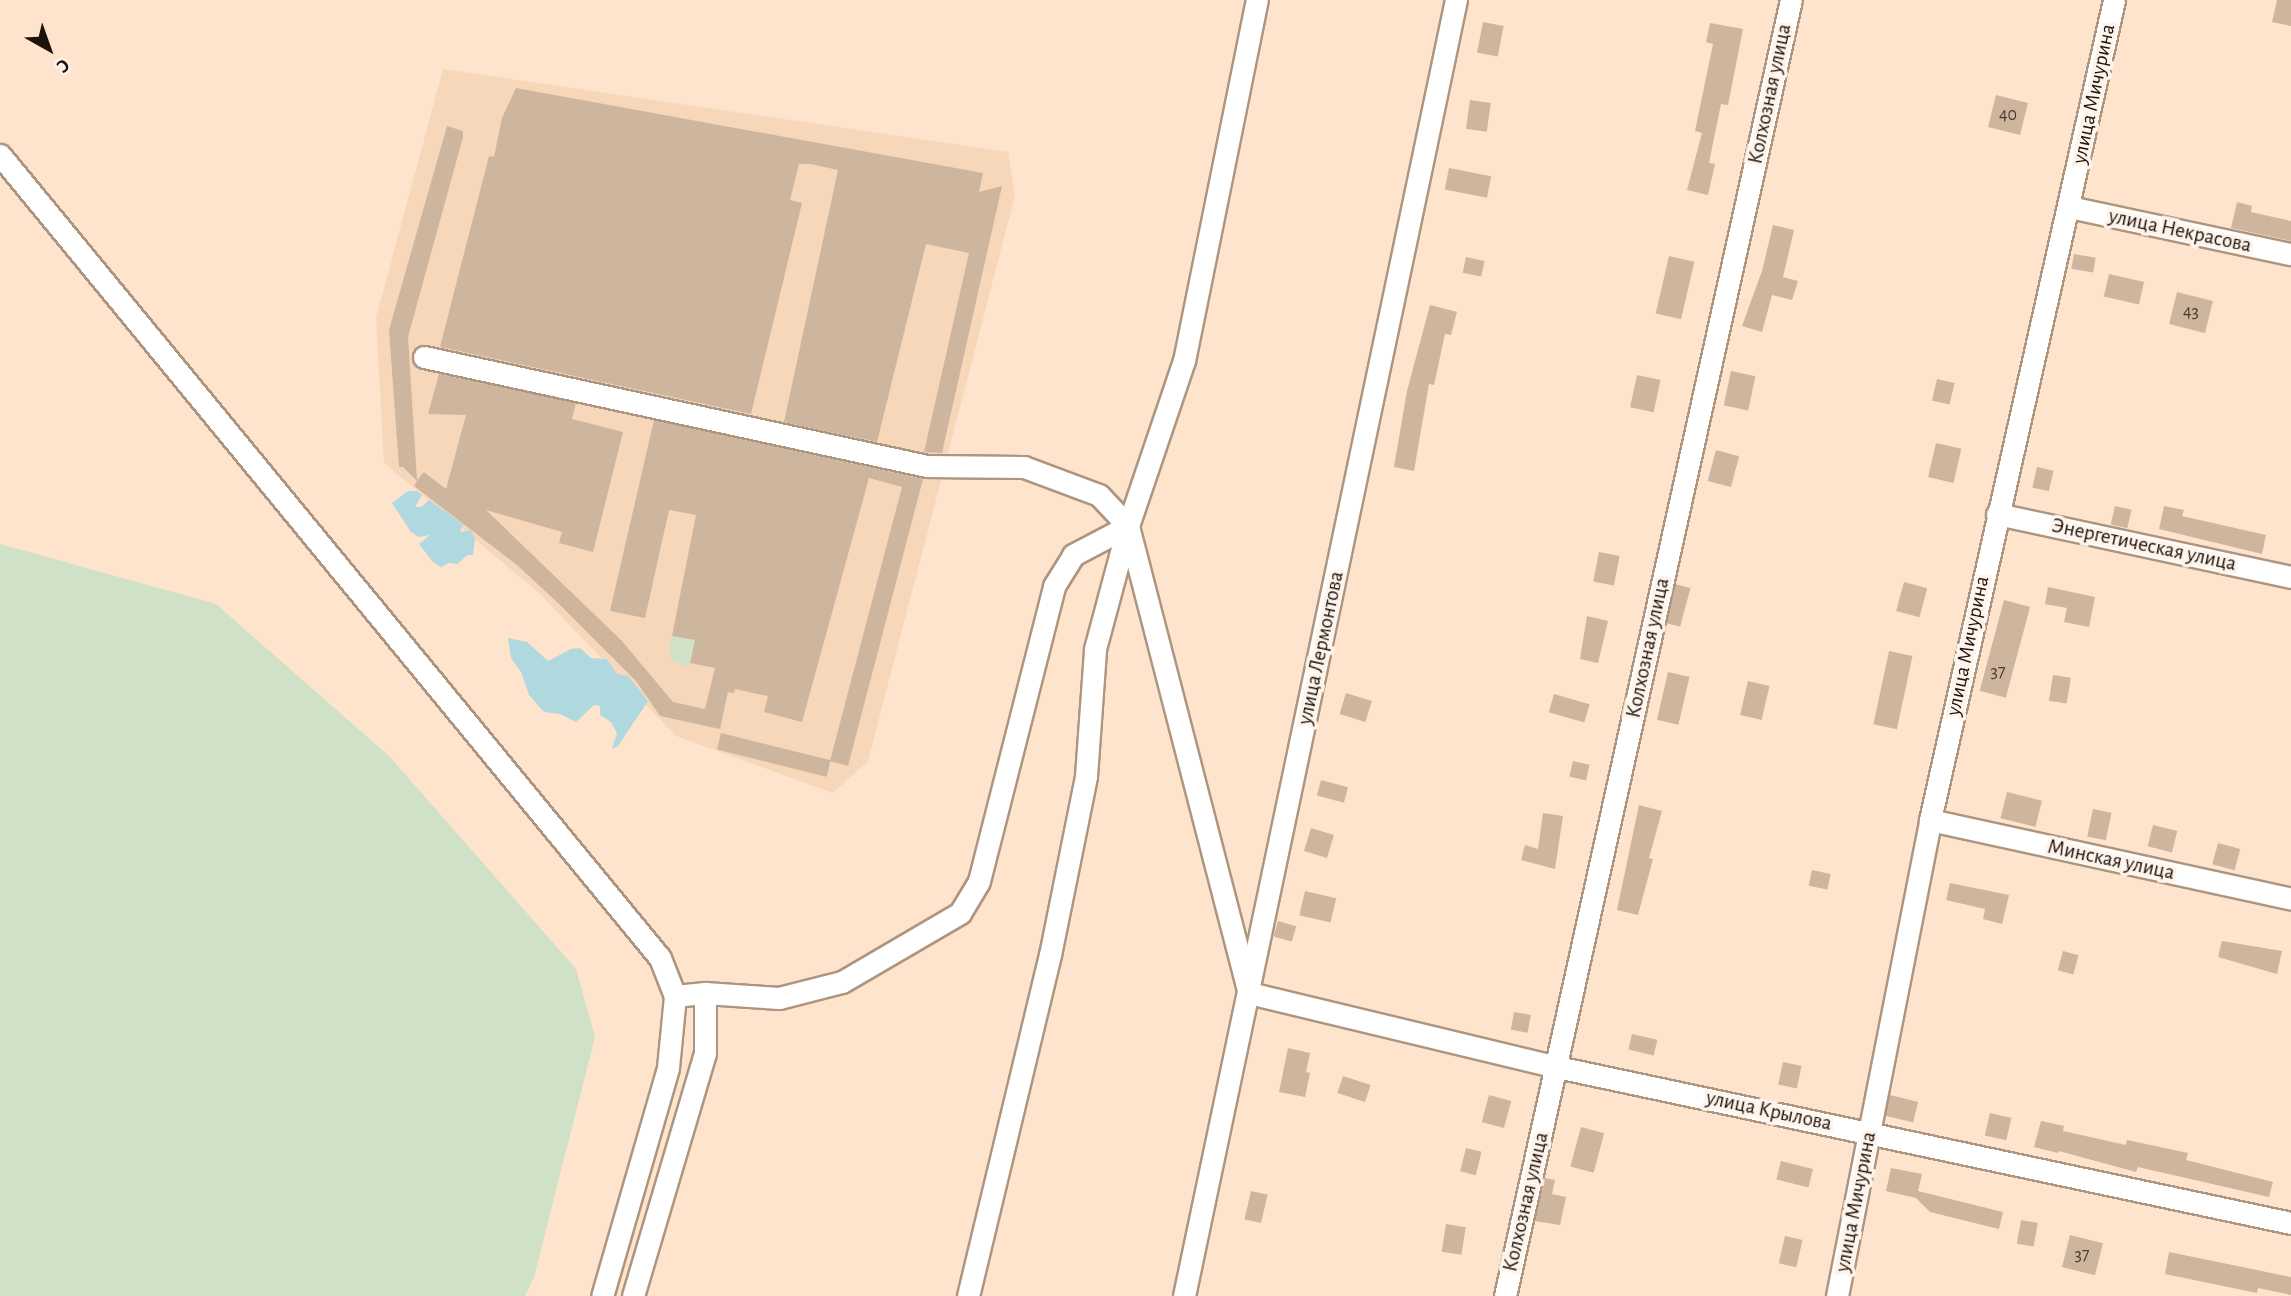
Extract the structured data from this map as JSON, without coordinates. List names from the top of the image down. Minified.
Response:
{"streets":{"street":["Колхозная улица","улица Мичурина","улица Некрасова","Энергетическая улица","улица Лермонтова","Минская улица","улица Крылова"]},"crossings":[["Колхозная улица","улица Крылова"],["улица Мичурина","улица Некрасова"],["улица Мичурина","Энергетическая улица"],["улица Мичурина","Минская улица"],["улица Мичурина","улица Крылова"],["улица Лермонтова","улица Крылова"]],"house_numbers":["40","43","37","37"],"north":"bottom right"}
